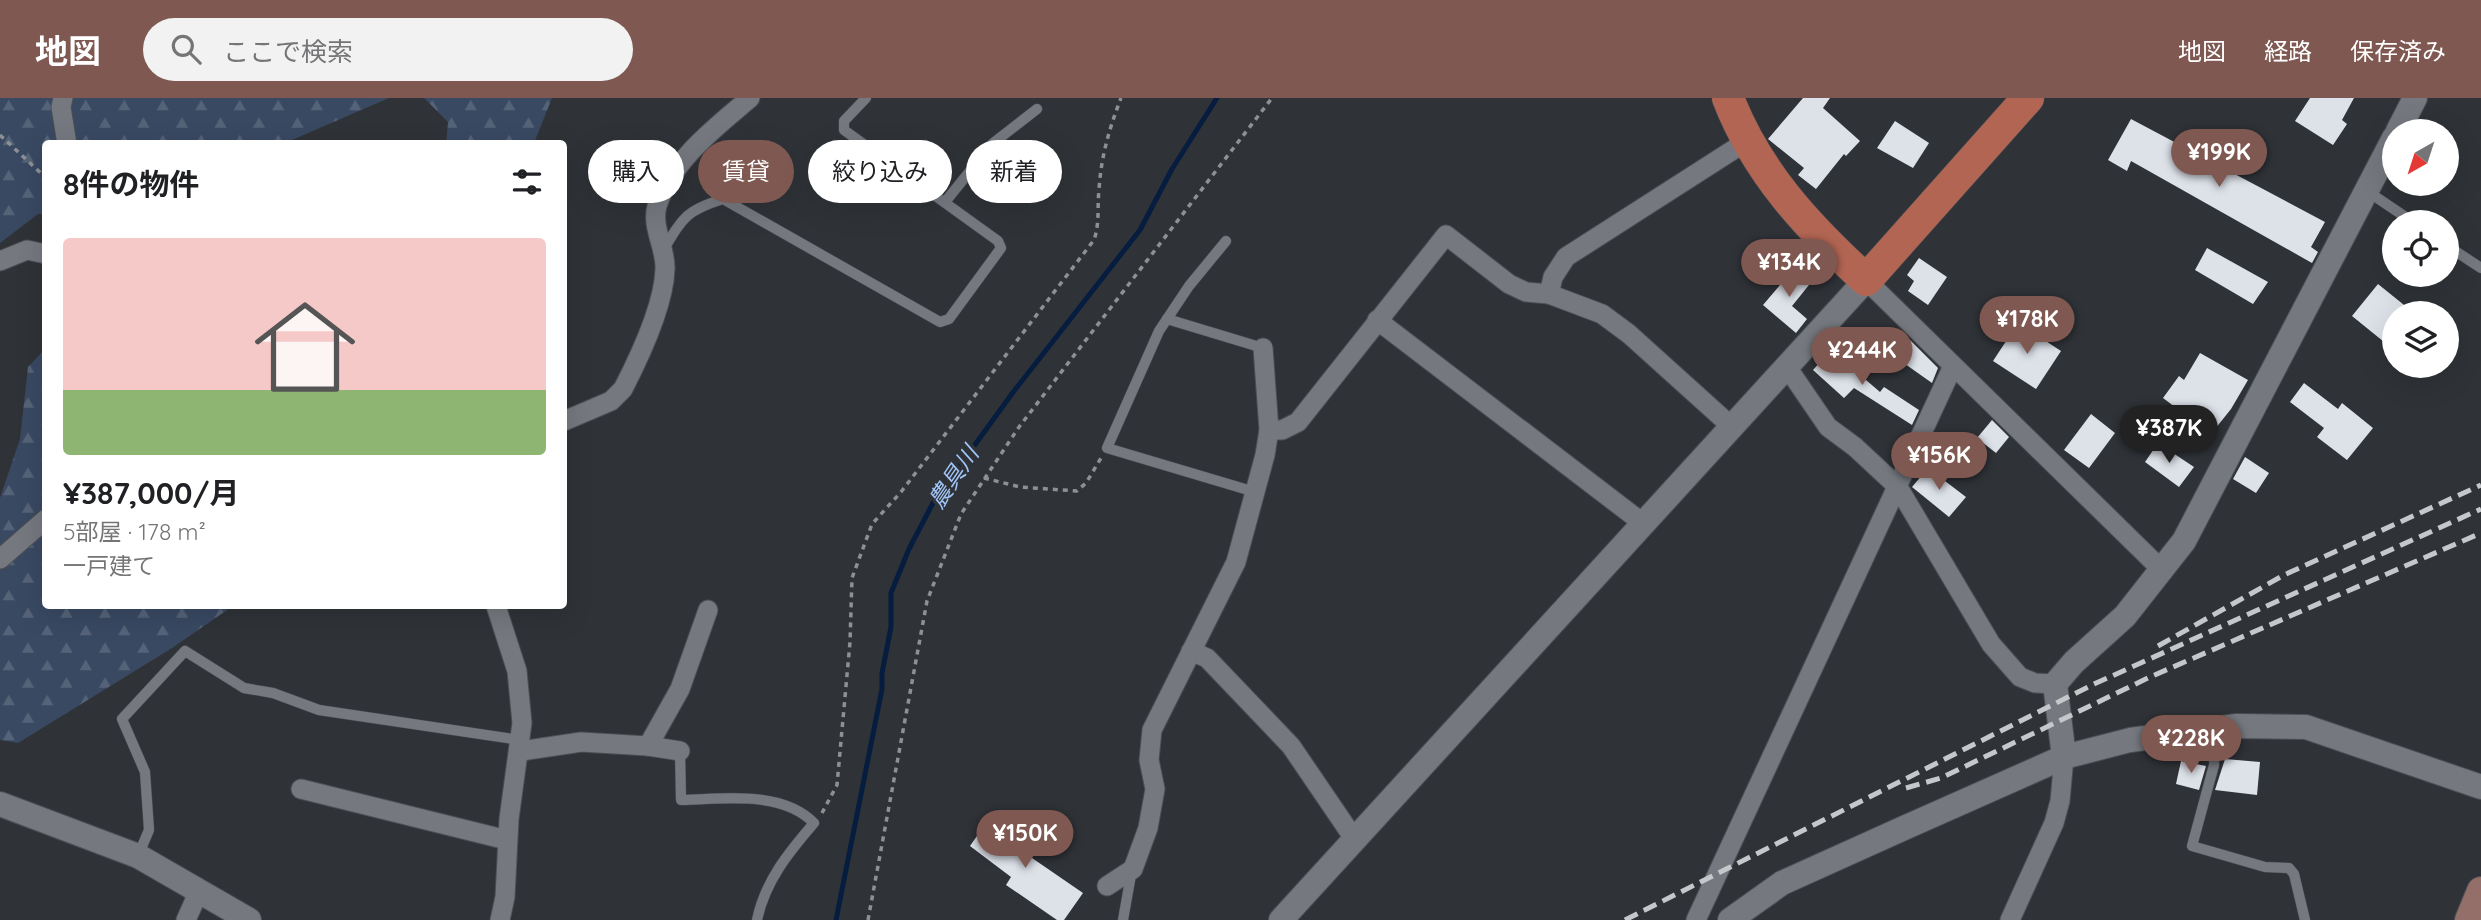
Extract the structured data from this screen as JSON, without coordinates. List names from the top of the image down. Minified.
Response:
{"water":["農具川"],"north":"bottom left","page":{"header":"地図","search":"ここで検索","nav":["地図","経路","保存済み"],"price":["¥199K","¥134K","¥178K","¥244K","¥387K","¥156K","¥228K","¥150K"],"chip":["購入","賃貸","絞り込み","新着"],"heading":"8件の物件","list":[{"name":"¥387,000/月","note":"5部屋 · 178 m² · 一戸建て"}]}}
